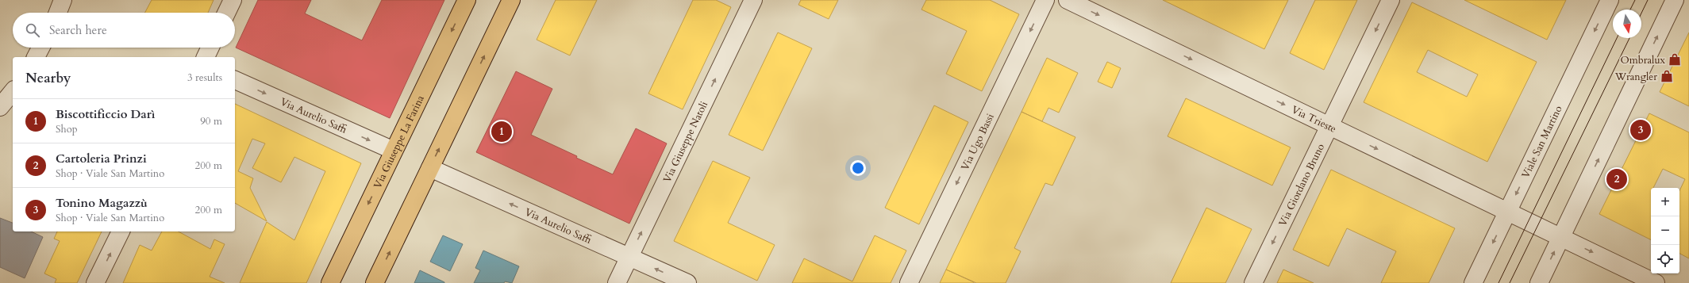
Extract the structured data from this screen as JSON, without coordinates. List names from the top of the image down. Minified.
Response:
{"streets":{"main road":["Via Giuseppe La Farina"],"street":["Via Aurelio Saffi","Via Trieste","Via Giuseppe Natoli","Via Ugo Bassi","Viale San Martino","Via Giordano Bruno"]},"crossings":[["Via Aurelio Saffi","Via Giuseppe La Farina"],["Via Aurelio Saffi","Via Giuseppe Natoli"],["Via Trieste","Viale San Martino"],["Via Trieste","Via Giordano Bruno"]],"one_way":["Via Trieste","Via Giuseppe Natoli","Via Ugo Bassi","Via Giordano Bruno"],"places":{"shop":["Ombralux","Wrangler"]},"north":"bottom","page":{"search":"Search here","heading":["Nearby","3 results"],"list":[{"mark":"1","name":"Biscottificcio Darì","note":"Shop","value":"90 m"},{"mark":"2","name":"Cartoleria Prinzi","note":"Shop · Viale San Martino","value":"200 m"},{"mark":"3","name":"Tonino Magazzù","note":"Shop · Viale San Martino","value":"200 m"}],"pins":["3","1","2"],"map_buttons":["+","−"]}}
